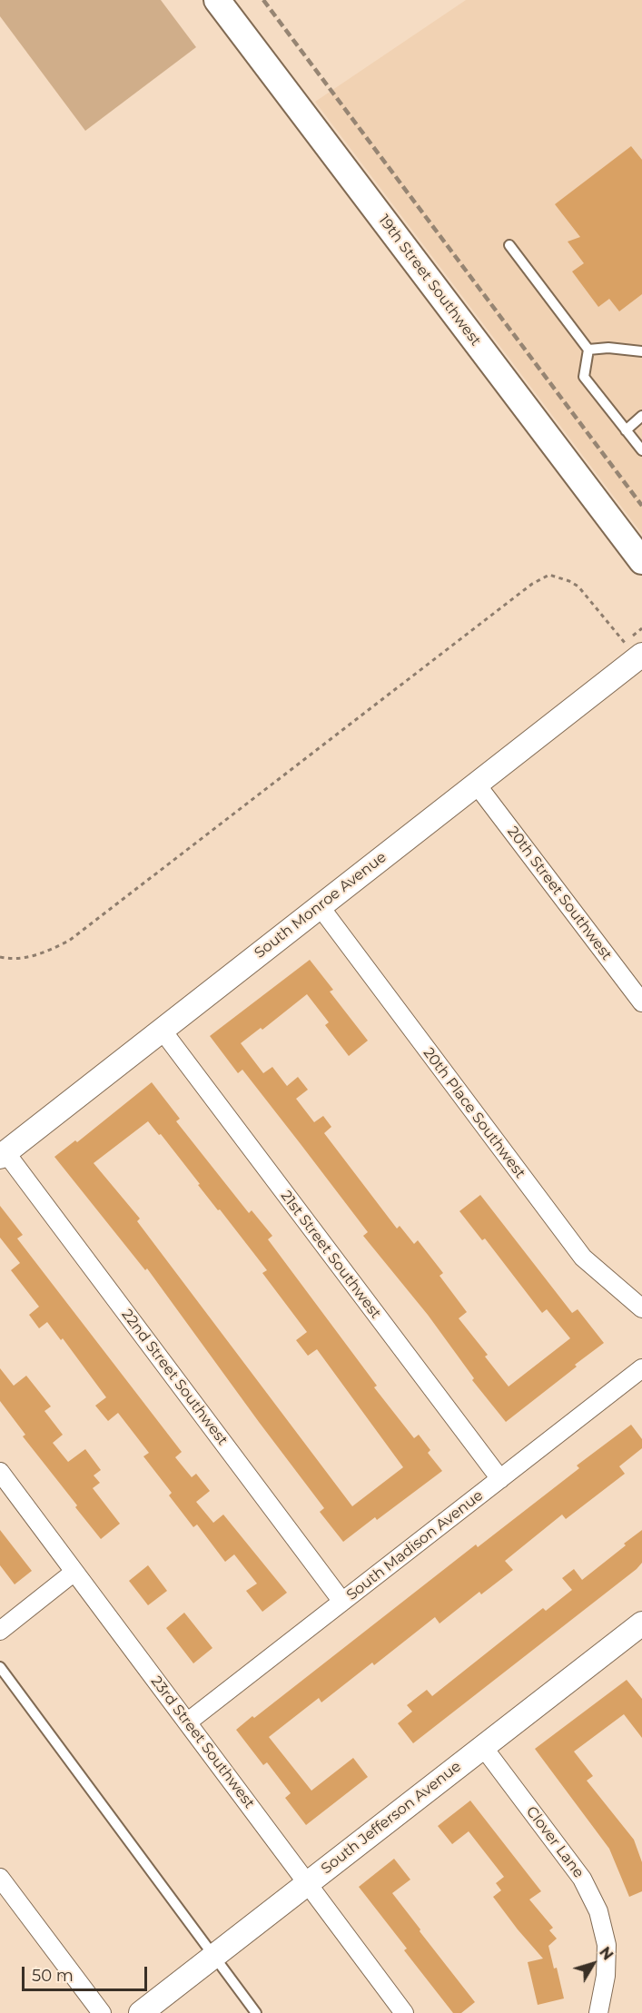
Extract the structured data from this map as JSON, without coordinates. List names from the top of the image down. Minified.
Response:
{"streets":{"main road":["19th Street Southwest"],"street":["20th Street Southwest","South Monroe Avenue","20th Place Southwest","21st Street Southwest","22nd Street Southwest","South Madison Avenue","23rd Street Southwest","South Jefferson Avenue","Clover Lane"]},"crossings":[["20th Street Southwest","South Monroe Avenue"],["South Monroe Avenue","20th Place Southwest"],["South Monroe Avenue","21st Street Southwest"],["South Monroe Avenue","22nd Street Southwest"],["21st Street Southwest","South Madison Avenue"],["22nd Street Southwest","South Madison Avenue"],["South Madison Avenue","23rd Street Southwest"],["23rd Street Southwest","South Jefferson Avenue"],["South Jefferson Avenue","Clover Lane"]],"scale_bar":"50 m","north":"top right"}
